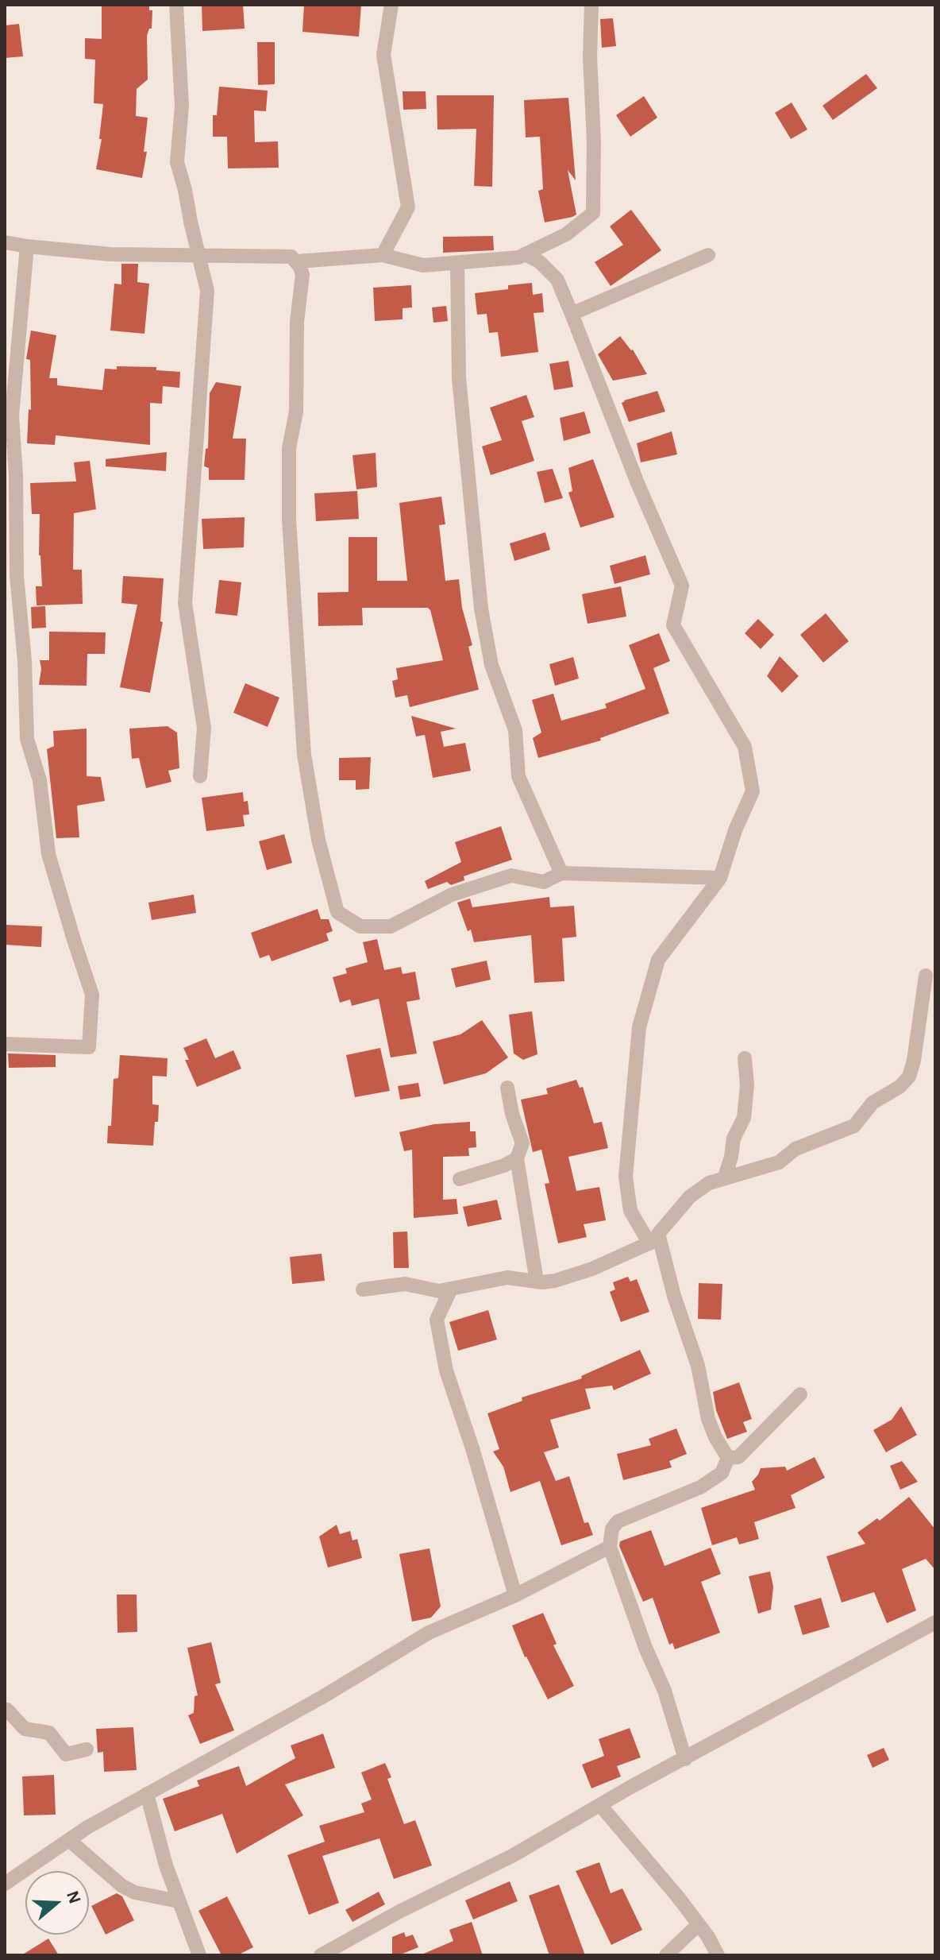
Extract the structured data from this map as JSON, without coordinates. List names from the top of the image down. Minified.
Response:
{"north":"right"}
